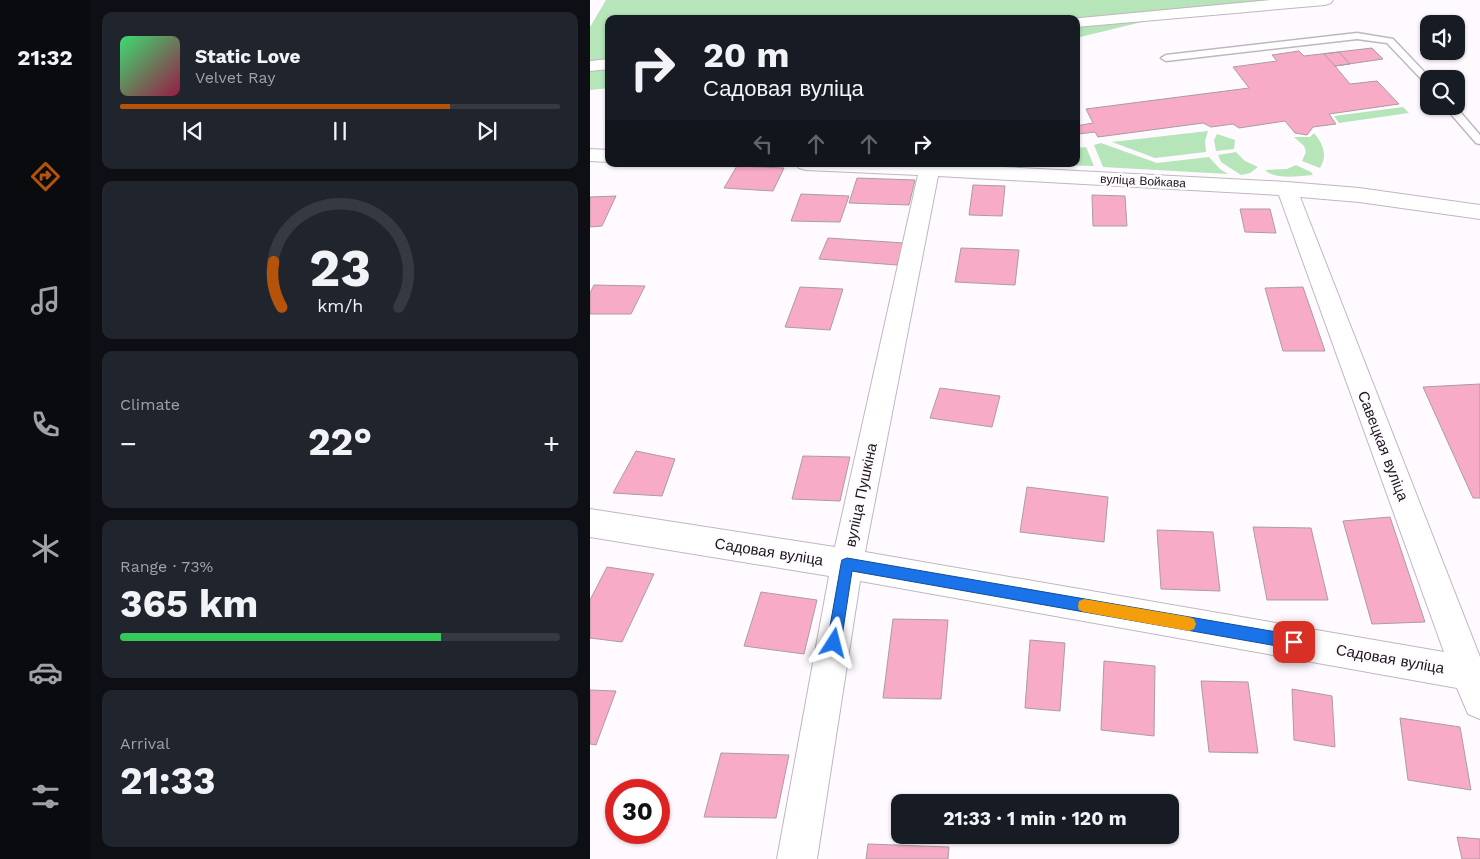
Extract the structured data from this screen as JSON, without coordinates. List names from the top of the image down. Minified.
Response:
{"streets":{"street":["вуліца Войкава","Савецкая вуліца","вуліца Пушкіна","Садовая вуліца"]},"crossings":[["вуліца Войкава","Савецкая вуліца"],["Савецкая вуліца","Садовая вуліца"],["вуліца Пушкіна","Садовая вуліца"]],"page":{"tabs":"21:32","turn":["20 m","Садовая вуліца"],"song":["Static Love","Velvet Ray"],"tile":["Climate",["Range · 73%","365 km"],["Arrival","21:33"]],"heat":["−","22°","+"],"limit":"30","trip":"21:33 · 1 min · 120 m","gauge":["23","km/h"]}}
